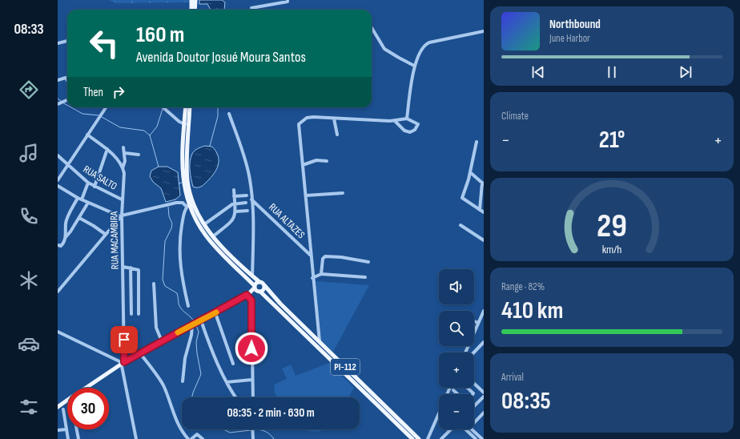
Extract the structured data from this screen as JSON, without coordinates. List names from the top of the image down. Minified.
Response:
{"streets":{"main road":["PI-112"],"street":["RUA SALTO","RUA ALTAZES","RUA MACAMBIRA"]},"crossings":[["RUA SALTO","RUA MACAMBIRA"]],"page":{"tabs":"08:33","turn":["160 m","Avenida Doutor Josué Moura Santos"],"song":["Northbound","June Harbor"],"then":"Then","tile":["Climate",["Range · 82%","410 km"],["Arrival","08:35"]],"heat":["−","21°","+"],"map_buttons":["+","−"],"limit":"30","trip":"08:35 · 2 min · 630 m","gauge":["29","km/h"]}}
